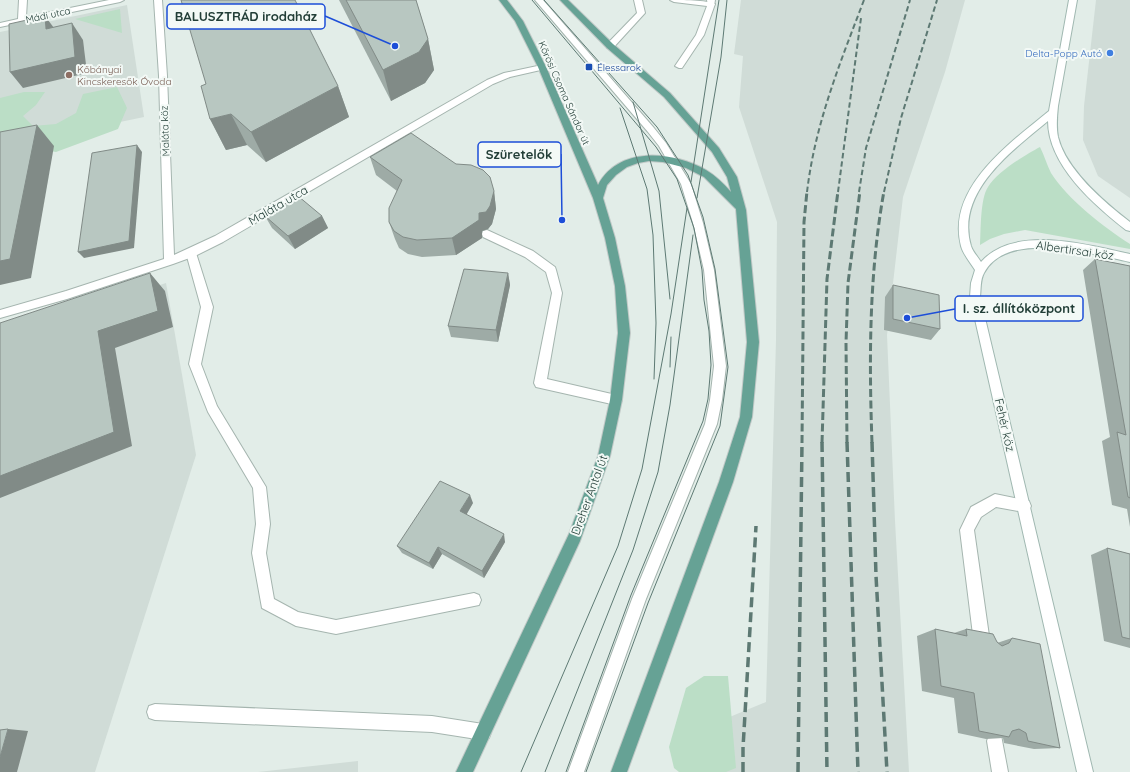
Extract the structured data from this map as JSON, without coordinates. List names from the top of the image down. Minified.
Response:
{"streets":{"main road":["Kőrösi Csoma Sándor út","Dreher Antal út"],"street":["Mádi utca","Maláta köz","Maláta utca","Albertirsai köz","Fehér köz"]},"crossings":[["Kőrösi Csoma Sándor út","Maláta utca"],["Kőrösi Csoma Sándor út","Dreher Antal út"],["Maláta köz","Maláta utca"],["Albertirsai köz","Fehér köz"]],"places":{"other":["BALUSZTRÁD irodaház","Delta-Popp Autó","Kőbányai Kincskeresők Óvoda","Szüretelők","I. sz. állítóközpont"],"transit":["Élessarok"]}}
